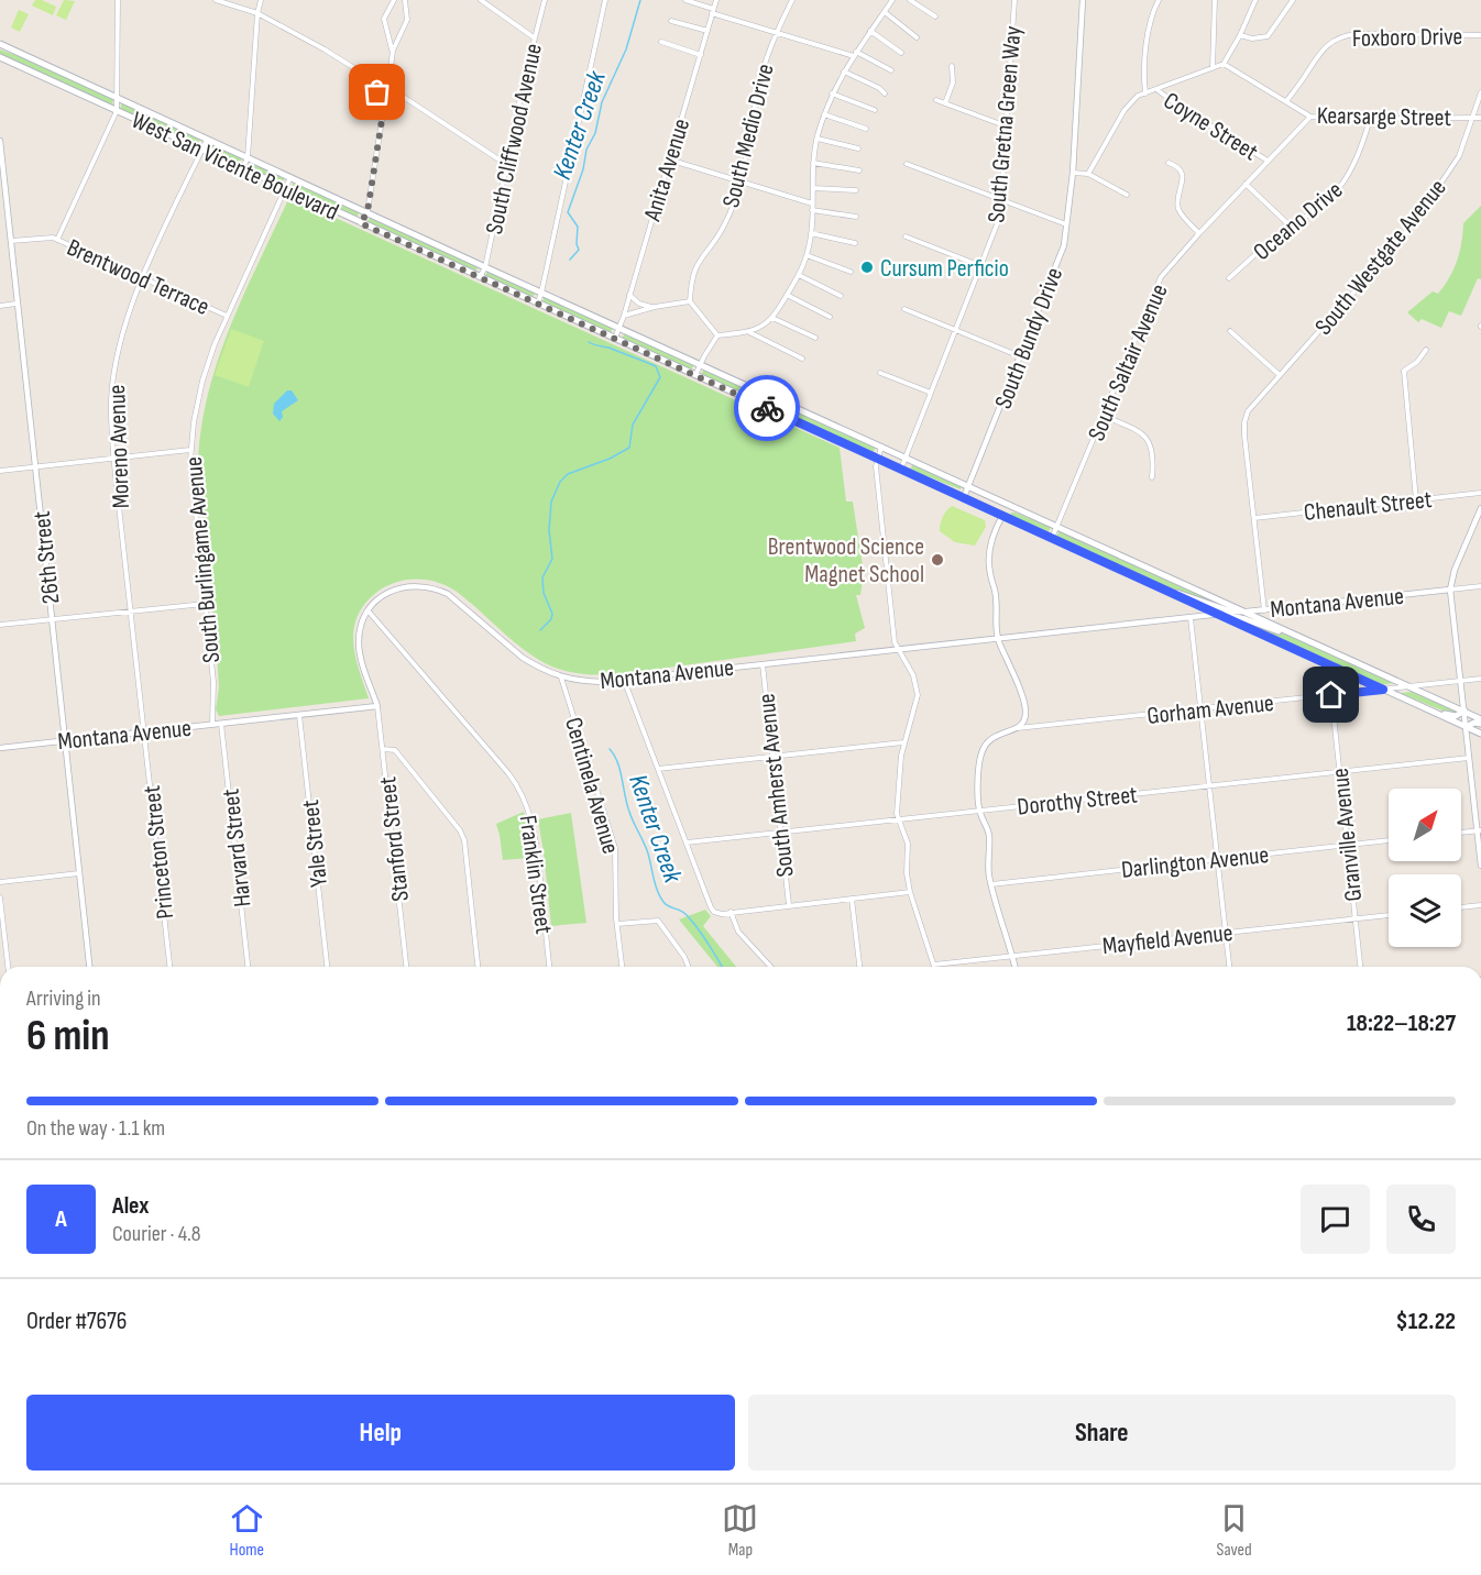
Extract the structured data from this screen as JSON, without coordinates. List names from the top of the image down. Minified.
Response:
{"streets":{"main road":["West San Vicente Boulevard"],"street":["Foxboro Drive","Kearsarge Street","South Gretna Green Way","Coyne Street","South Medio Drive","South Cliffwood Avenue","Anita Avenue","Oceano Drive","South Westgate Avenue","Brentwood Terrace","South Bundy Drive","South Saltair Avenue","Moreno Avenue","Chenault Street","26th Street","South Burlingame Avenue","Montana Avenue","Gorham Avenue","Centinela Avenue","South Amherst Avenue","Dorothy Street","Granville Avenue","Stanford Street","Yale Street","Harvard Street","Princeton Street","Darlington Avenue","Franklin Street","Mayfield Avenue"]},"crossings":[["Foxboro Drive","Kearsarge Street"],["Kearsarge Street","Oceano Drive"],["Kearsarge Street","South Westgate Avenue"],["Kearsarge Street","South Saltair Avenue"],["South Gretna Green Way","West San Vicente Boulevard"],["Coyne Street","South Saltair Avenue"],["South Cliffwood Avenue","West San Vicente Boulevard"],["West San Vicente Boulevard","Anita Avenue"],["West San Vicente Boulevard","South Bundy Drive"],["West San Vicente Boulevard","South Saltair Avenue"],["West San Vicente Boulevard","Moreno Avenue"],["West San Vicente Boulevard","South Burlingame Avenue"],["West San Vicente Boulevard","Montana Avenue"],["West San Vicente Boulevard","Gorham Avenue"],["South Westgate Avenue","Chenault Street"],["South Westgate Avenue","Montana Avenue"],["Brentwood Terrace","Moreno Avenue"],["Brentwood Terrace","26th Street"],["Brentwood Terrace","South Burlingame Avenue"],["Moreno Avenue","Montana Avenue"],["Moreno Avenue","Princeton Street"],["26th Street","Montana Avenue"],["South Burlingame Avenue","Montana Avenue"],["Montana Avenue","Centinela Avenue"],["Montana Avenue","South Amherst Avenue"],["Montana Avenue","Stanford Street"],["Montana Avenue","Yale Street"],["Montana Avenue","Harvard Street"],["Montana Avenue","Princeton Street"],["Montana Avenue","Franklin Street"],["Gorham Avenue","Granville Avenue"],["South Amherst Avenue","Dorothy Street"],["Dorothy Street","Granville Avenue"],["Granville Avenue","Darlington Avenue"],["Granville Avenue","Mayfield Avenue"]],"water":["Kenter Creek"],"places":["Cursum Perficio","Brentwood Science Magnet School"],"north":"top right","page":{"heading":["6 min","Arriving in","18:22–18:27"],"panel":["Alex","Courier · 4.8","Order #7676","$12.22"],"bar":"On the way · 1.1 km","round":"A","buttons":["Help","Share"],"tabs":["Home","Map","Saved"]}}
